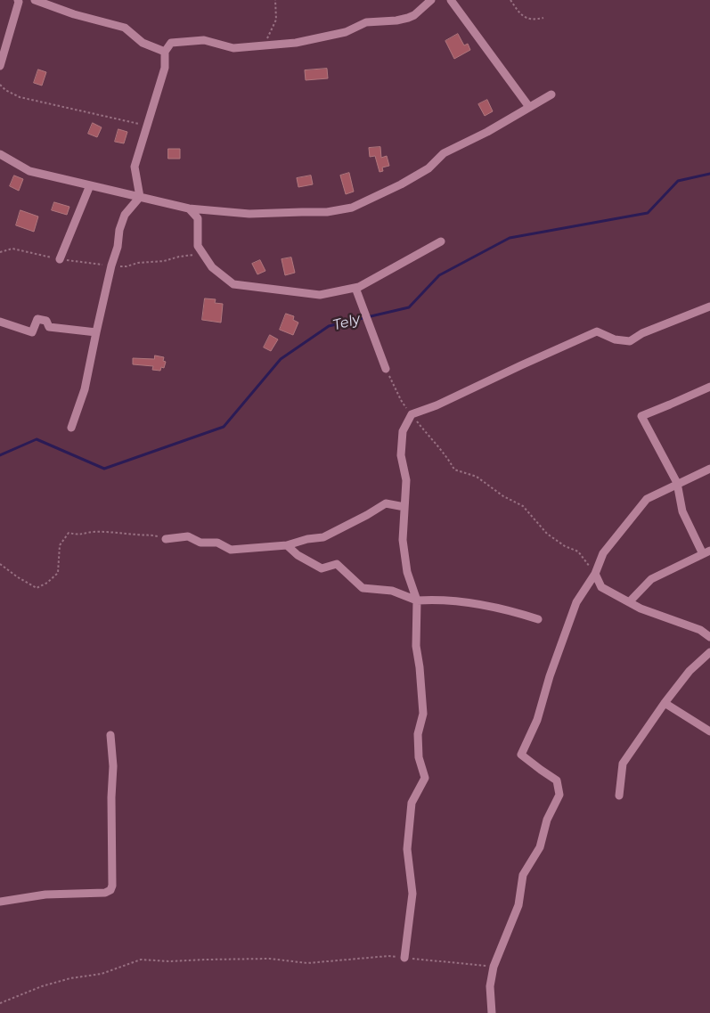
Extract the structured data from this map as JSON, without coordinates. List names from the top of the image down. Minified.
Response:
{"water":["Tely"]}
